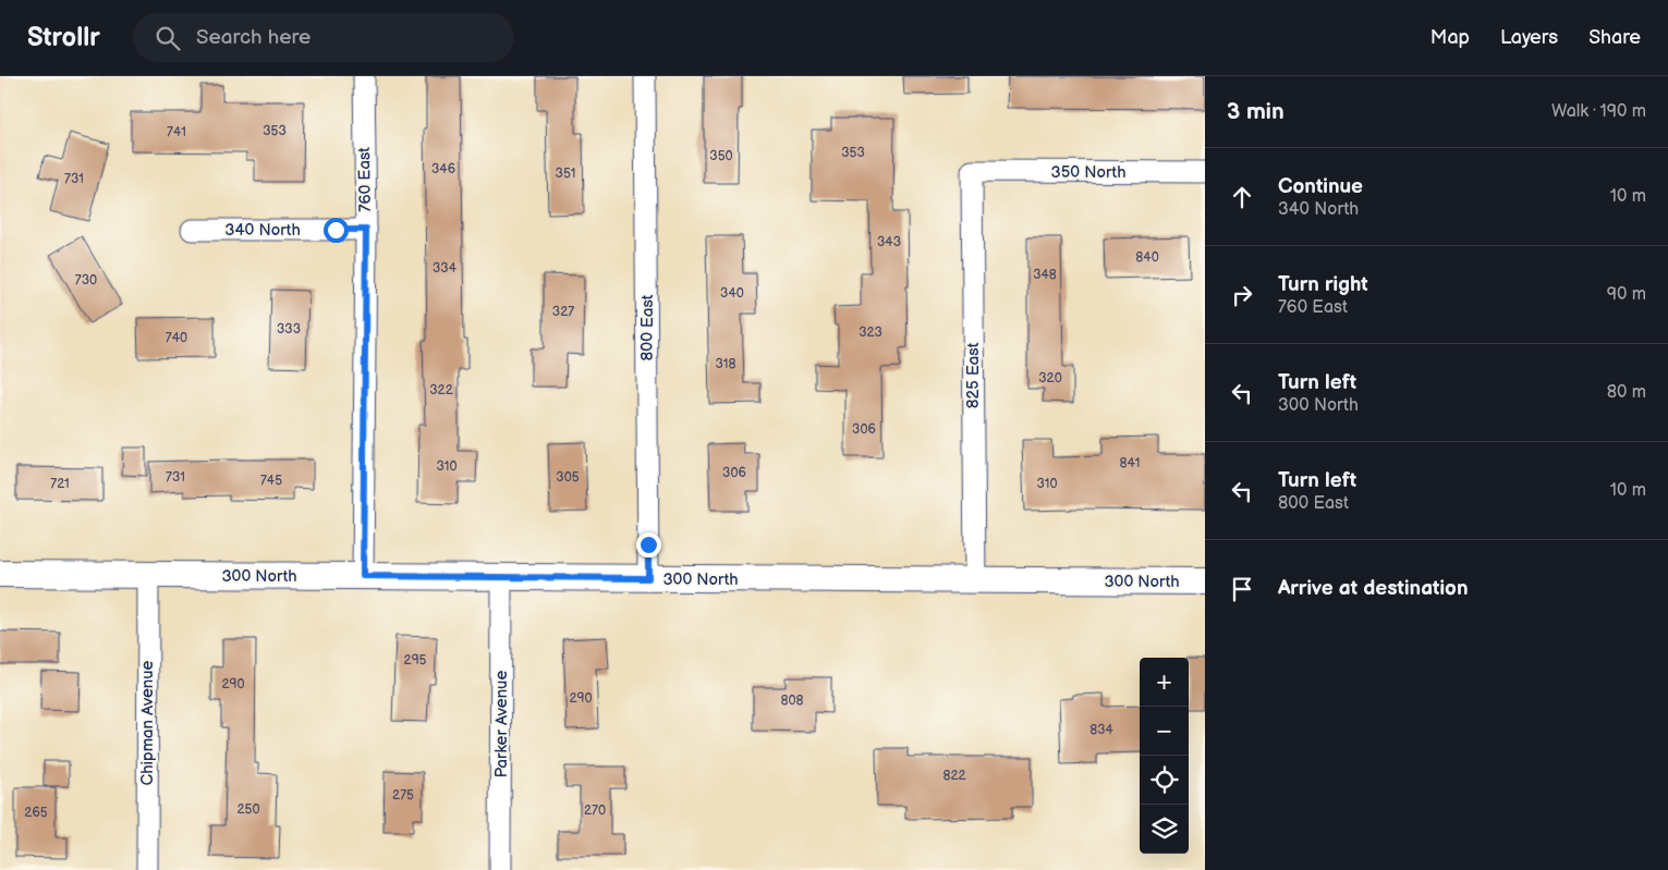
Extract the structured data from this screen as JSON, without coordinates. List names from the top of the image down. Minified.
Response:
{"streets":{"street":["350 North","760 East","340 North","800 East","825 East","300 North","Chipman Avenue","Parker Avenue"]},"crossings":[["350 North","825 East"],["760 East","340 North"],["760 East","300 North"],["800 East","300 North"],["825 East","300 North"],["300 North","Chipman Avenue"],["300 North","Parker Avenue"]],"house_numbers":["353","741","353","350","346","351","731","343","840","334","348","730","340","327","333","323","740","318","320","322","306","841","310","306","731","305","745","721","310","295","290","290","808","834","822","275","250","270","265"],"page":{"header":"Strollr","search":"Search here","nav":["Map","Layers","Share"],"heading":["3 min","Walk · 190 m"],"list":[["Continue","340 North","10 m"],["Turn right","760 East","90 m"],["Turn left","300 North","80 m"],["Turn left","800 East","10 m"],"Arrive at destination"],"map_buttons":["+","−"]}}
